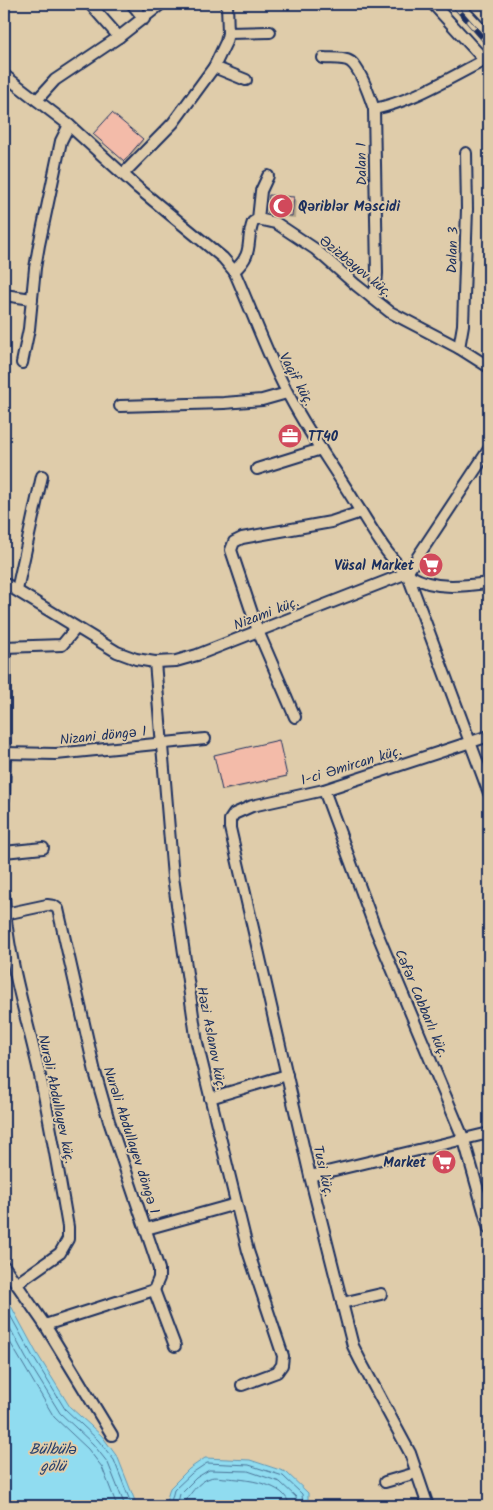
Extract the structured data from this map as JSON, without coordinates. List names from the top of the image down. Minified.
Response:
{"streets":{"street":["Dalan 1","Dalan 3","Əzizbəyov küç.","Vaqif küç.","Nizami küç.","Nizani döngə 1","1-ci Əmircan küç.","Cəfər Cabbarlı küç.","Həzi Aslanov küç.","Nurəli Abdullayev küç.","Nurəli Abdullayev döngə 1","Tusi küç."]},"crossings":[["Dalan 1","Əzizbəyov küç."],["Dalan 3","Əzizbəyov küç."],["Vaqif küç.","Nizami küç."],["Vaqif küç.","1-ci Əmircan küç."],["Nizami küç.","Həzi Aslanov küç."],["Nizani döngə 1","Həzi Aslanov küç."],["1-ci Əmircan küç.","Cəfər Cabbarlı küç."],["1-ci Əmircan küç.","Tusi küç."],["Nurəli Abdullayev küç.","Nurəli Abdullayev döngə 1"]],"water":["Bülbülə gölü"],"places":{"mosque":["Qəriblər Məscidi"],"office":["TT40"],"supermarket":["Vüsal Market","Market"]}}
